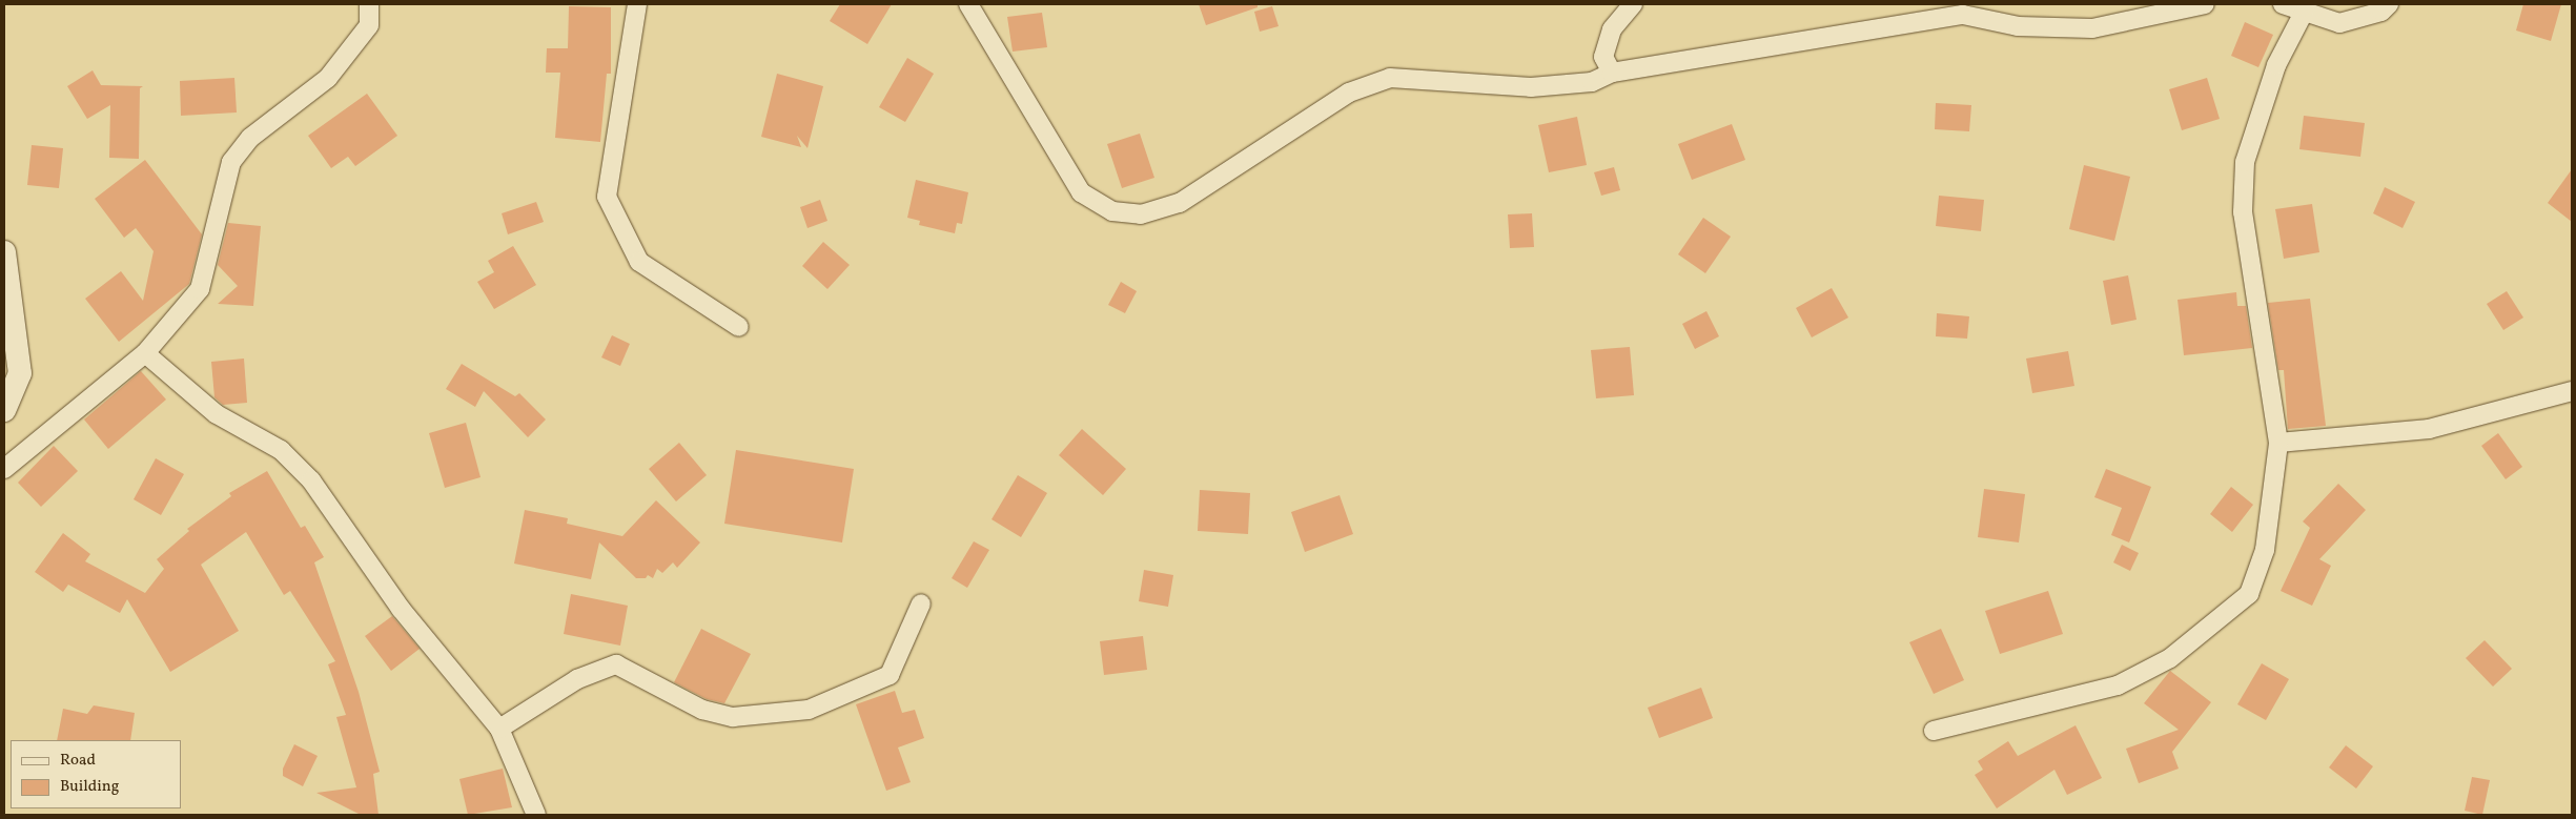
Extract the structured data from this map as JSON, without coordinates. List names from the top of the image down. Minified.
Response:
{"legend":["Road","Building"]}
